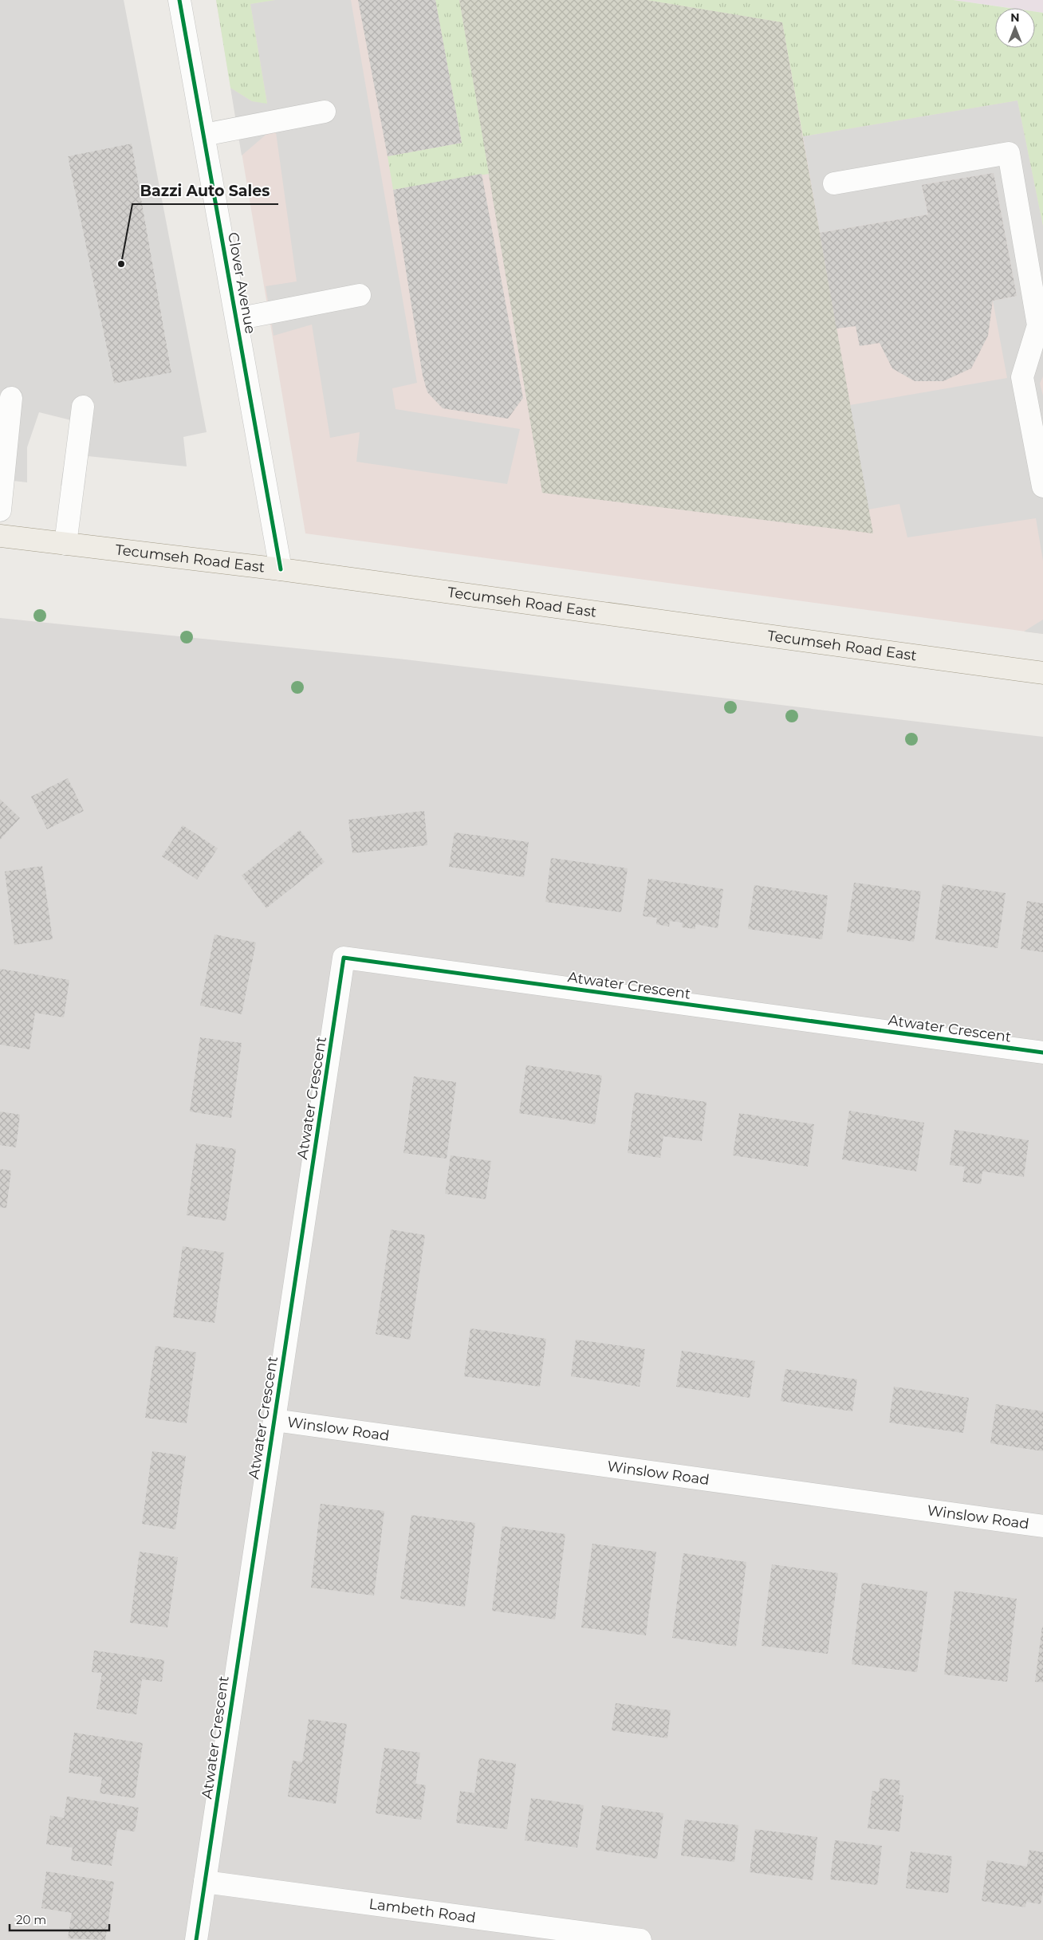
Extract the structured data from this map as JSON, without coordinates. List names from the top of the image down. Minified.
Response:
{"streets":{"main road":["Tecumseh Road East"],"street":["Clover Avenue","Atwater Crescent","Winslow Road","Lambeth Road"]},"crossings":[["Clover Avenue","Tecumseh Road East"],["Atwater Crescent","Winslow Road"],["Atwater Crescent","Lambeth Road"]],"places":["Bazzi Auto Sales"],"scale_bar":"20 m","north":"top"}
